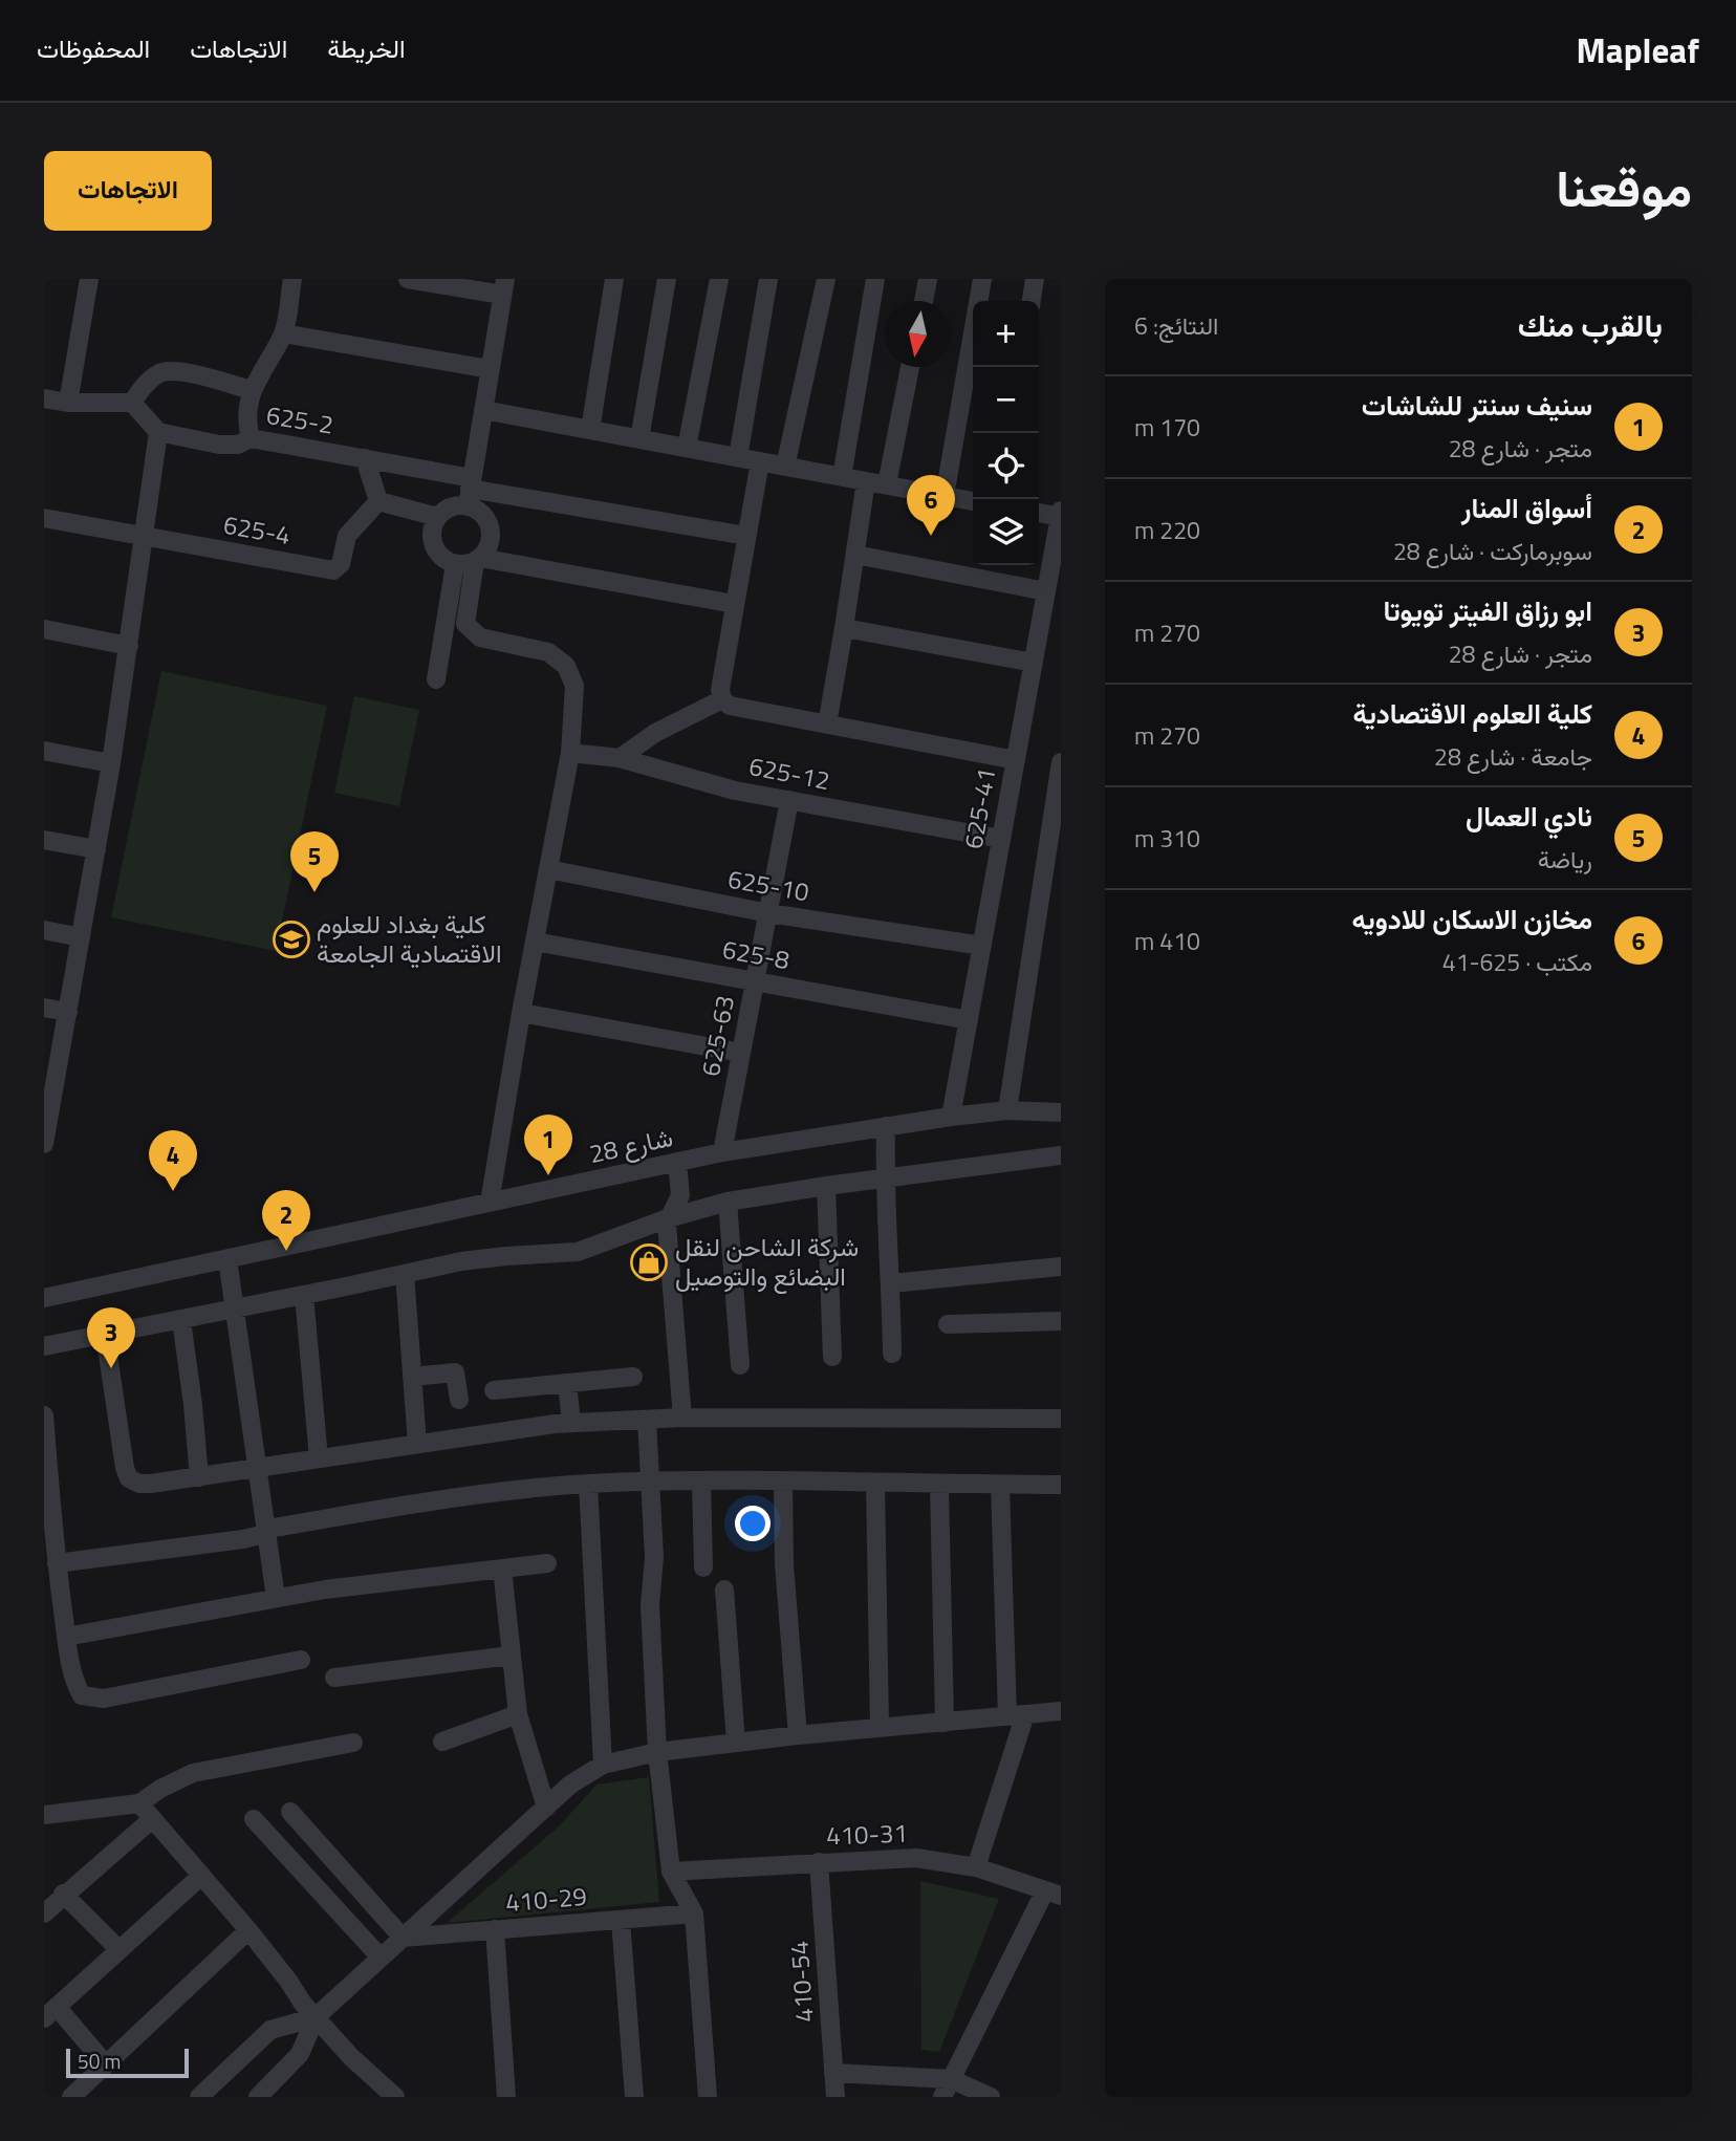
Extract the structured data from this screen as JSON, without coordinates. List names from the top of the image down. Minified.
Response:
{"streets":{"street":["625-2","625-4","625-12","625-41","625-10","625-8","625-63","شارع 28","410-31","410-29","410-54"]},"crossings":[["625-12","625-41"],["625-12","625-63"],["625-41","625-10"],["625-41","625-8"],["625-41","شارع 28"],["625-10","625-63"],["625-8","625-63"],["625-63","شارع 28"],["410-31","410-54"]],"places":{"school or university":["كلية بغداد للعلوم الاقتصادية الجامعة"],"shop":["شركة الشاحن لنقل البضائع والتوصيل"]},"scale_bar":"50 m","north":"bottom","page":{"header":"Mapleaf","nav":["الخريطة","الاتجاهات","المحفوظات"],"title":"موقعنا","buttons":"الاتجاهات","heading":["بالقرب منك","النتائج: 6"],"map_buttons":["+","−"],"list":[{"mark":"1","name":"سنيف سنتر للشاشات","note":"متجر · شارع 28","value":"170 m"},{"mark":"2","name":"أسواق المنار","note":"سوبرماركت · شارع 28","value":"220 m"},{"mark":"3","name":"ابو رزاق الفيتر تويوتا","note":"متجر · شارع 28","value":"270 m"},{"mark":"4","name":"كلية العلوم الاقتصادية","note":"جامعة · شارع 28","value":"270 m"},{"mark":"5","name":"نادي العمال","note":"رياضة","value":"310 m"},{"mark":"6","name":"مخازن الاسكان للادويه","note":"مكتب · 625-41","value":"410 m"}],"pins":["6","5","1","4","2","3"],"scale":"50 m"}}
